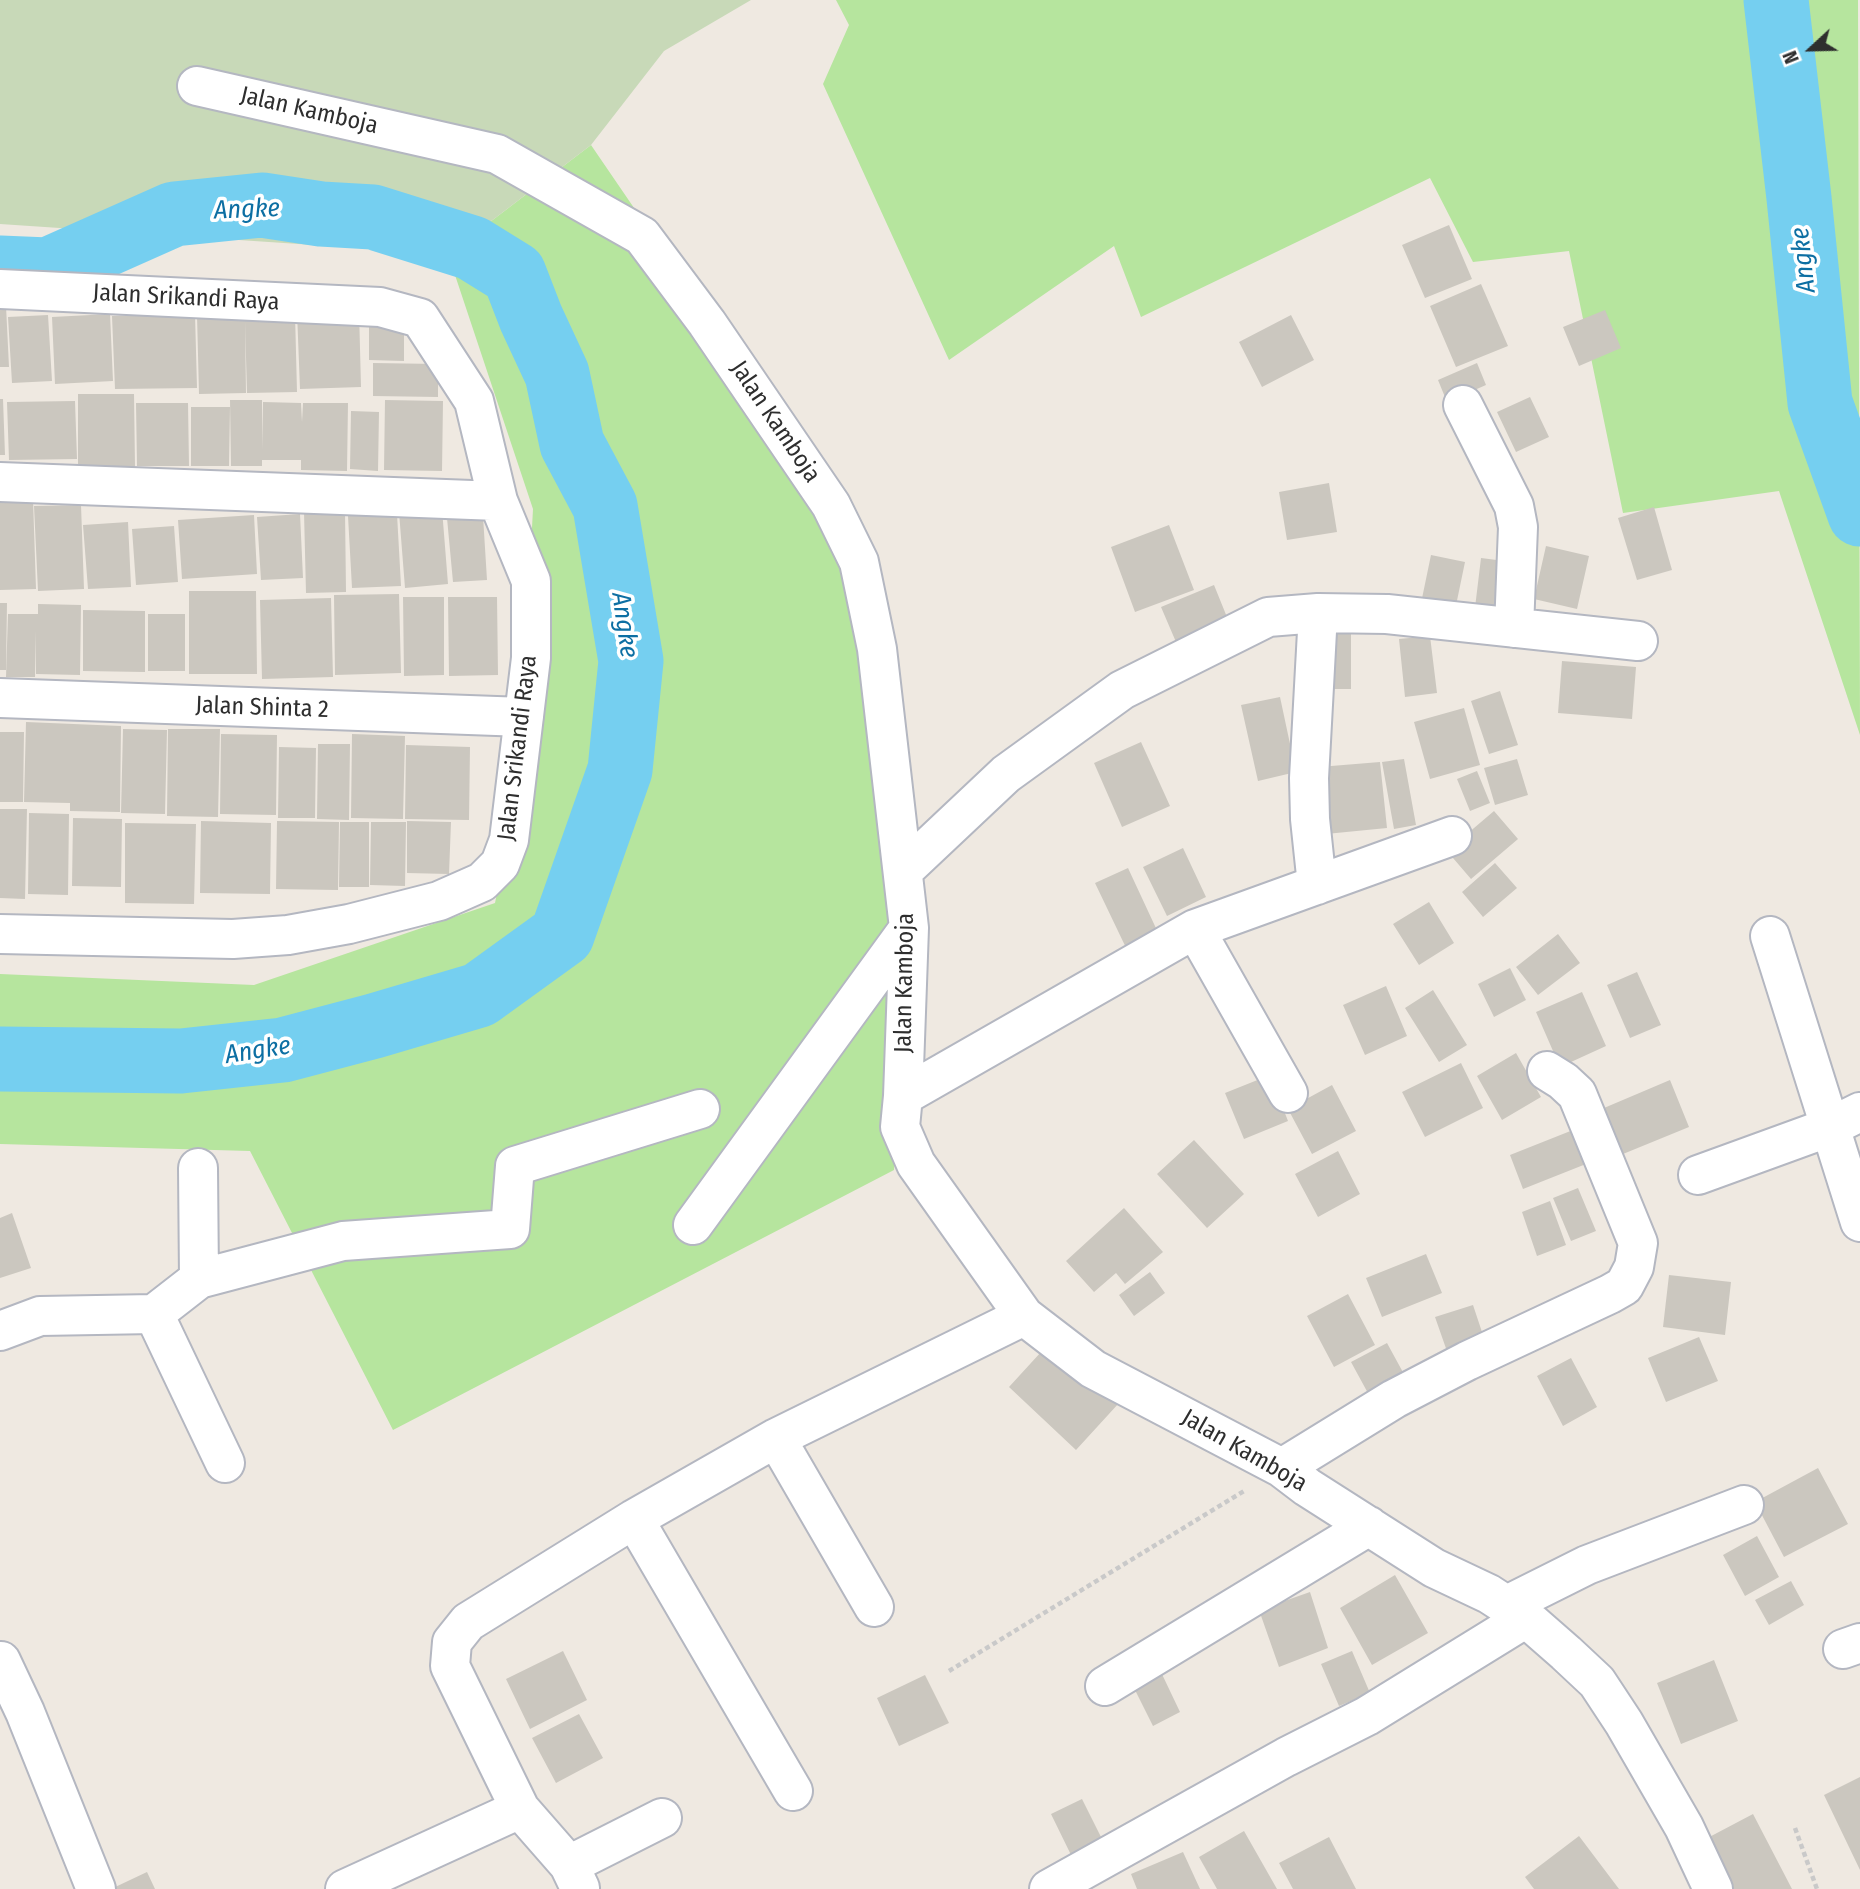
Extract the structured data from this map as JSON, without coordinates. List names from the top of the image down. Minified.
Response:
{"streets":{"street":["Jalan Kamboja","Jalan Srikandi Raya","Jalan Shinta 2"]},"crossings":[["Jalan Srikandi Raya","Jalan Shinta 2"]],"water":["Angke"],"north":"left"}
